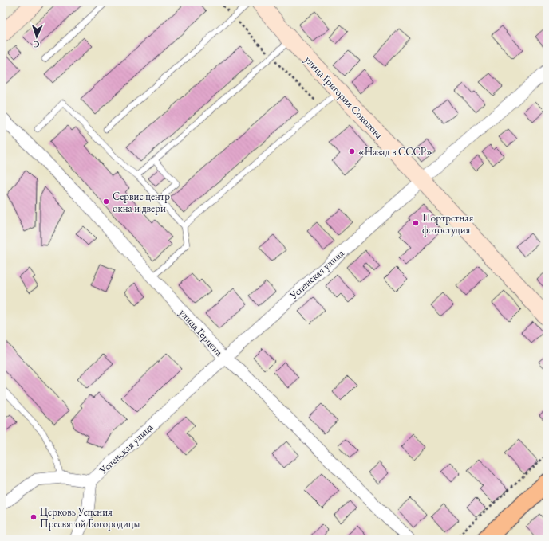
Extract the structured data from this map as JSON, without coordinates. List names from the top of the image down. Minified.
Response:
{"streets":{"street":["улица Григория Соколова","Успенская улица","улица Герцена"]},"crossings":[["улица Григория Соколова","Успенская улица"],["Успенская улица","улица Герцена"]],"places":["«Назад в СССР»","Сервис центр окна и двери","Портретная фотостудия","Церковь Успения Пресвятой Богородицы"],"north":"bottom"}
